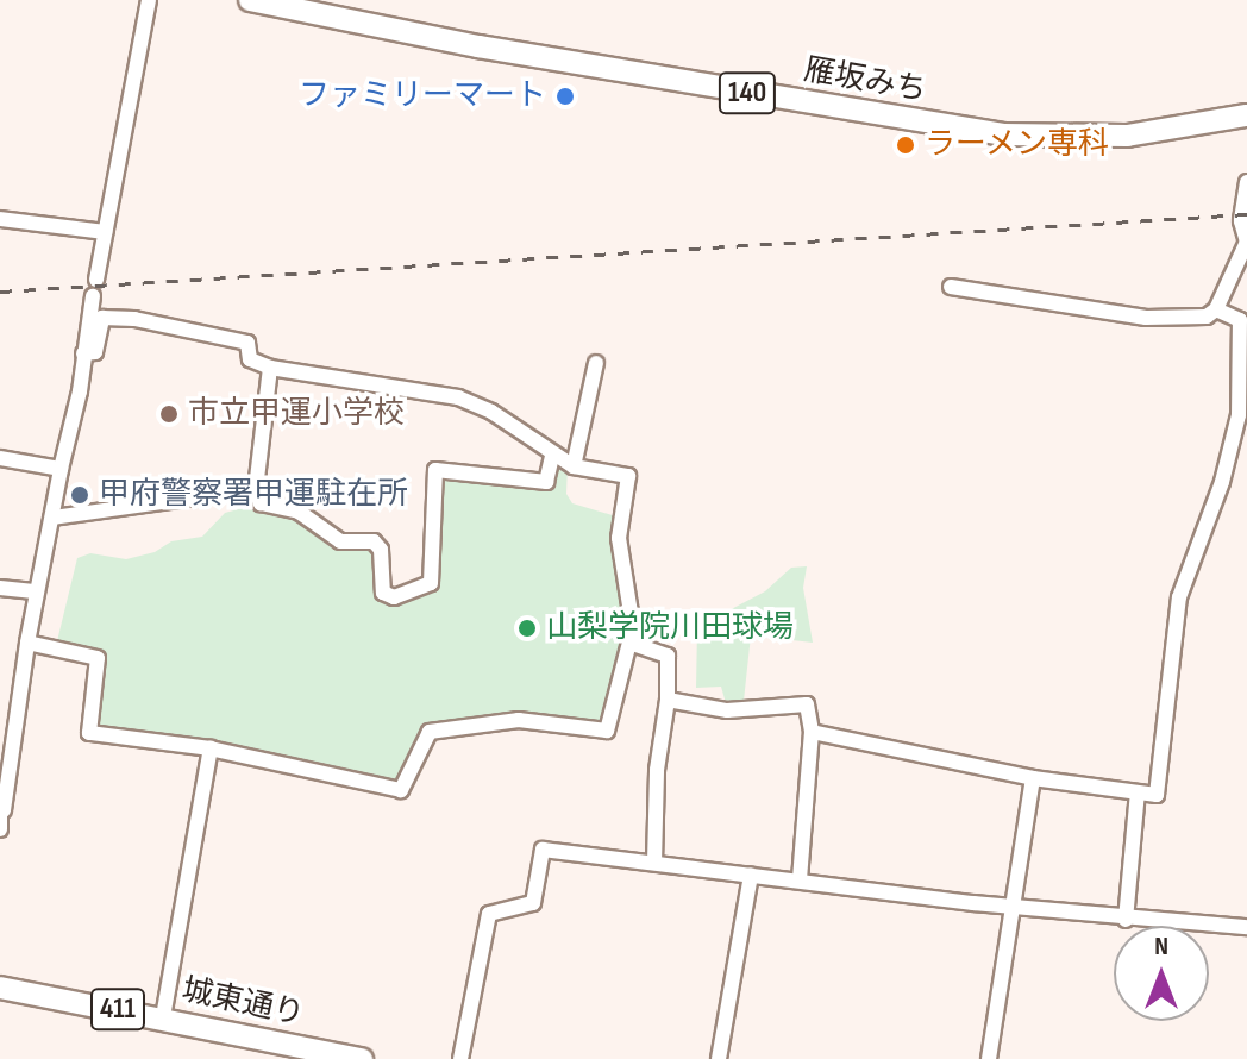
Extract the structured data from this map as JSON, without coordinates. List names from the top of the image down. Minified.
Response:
{"streets":{"highway":["雁坂みち","140","城東通り","411"]},"places":["ファミリーマート","ラーメン専科","市立甲運小学校","甲府警察署甲運駐在所","山梨学院川田球場"],"north":"top"}
